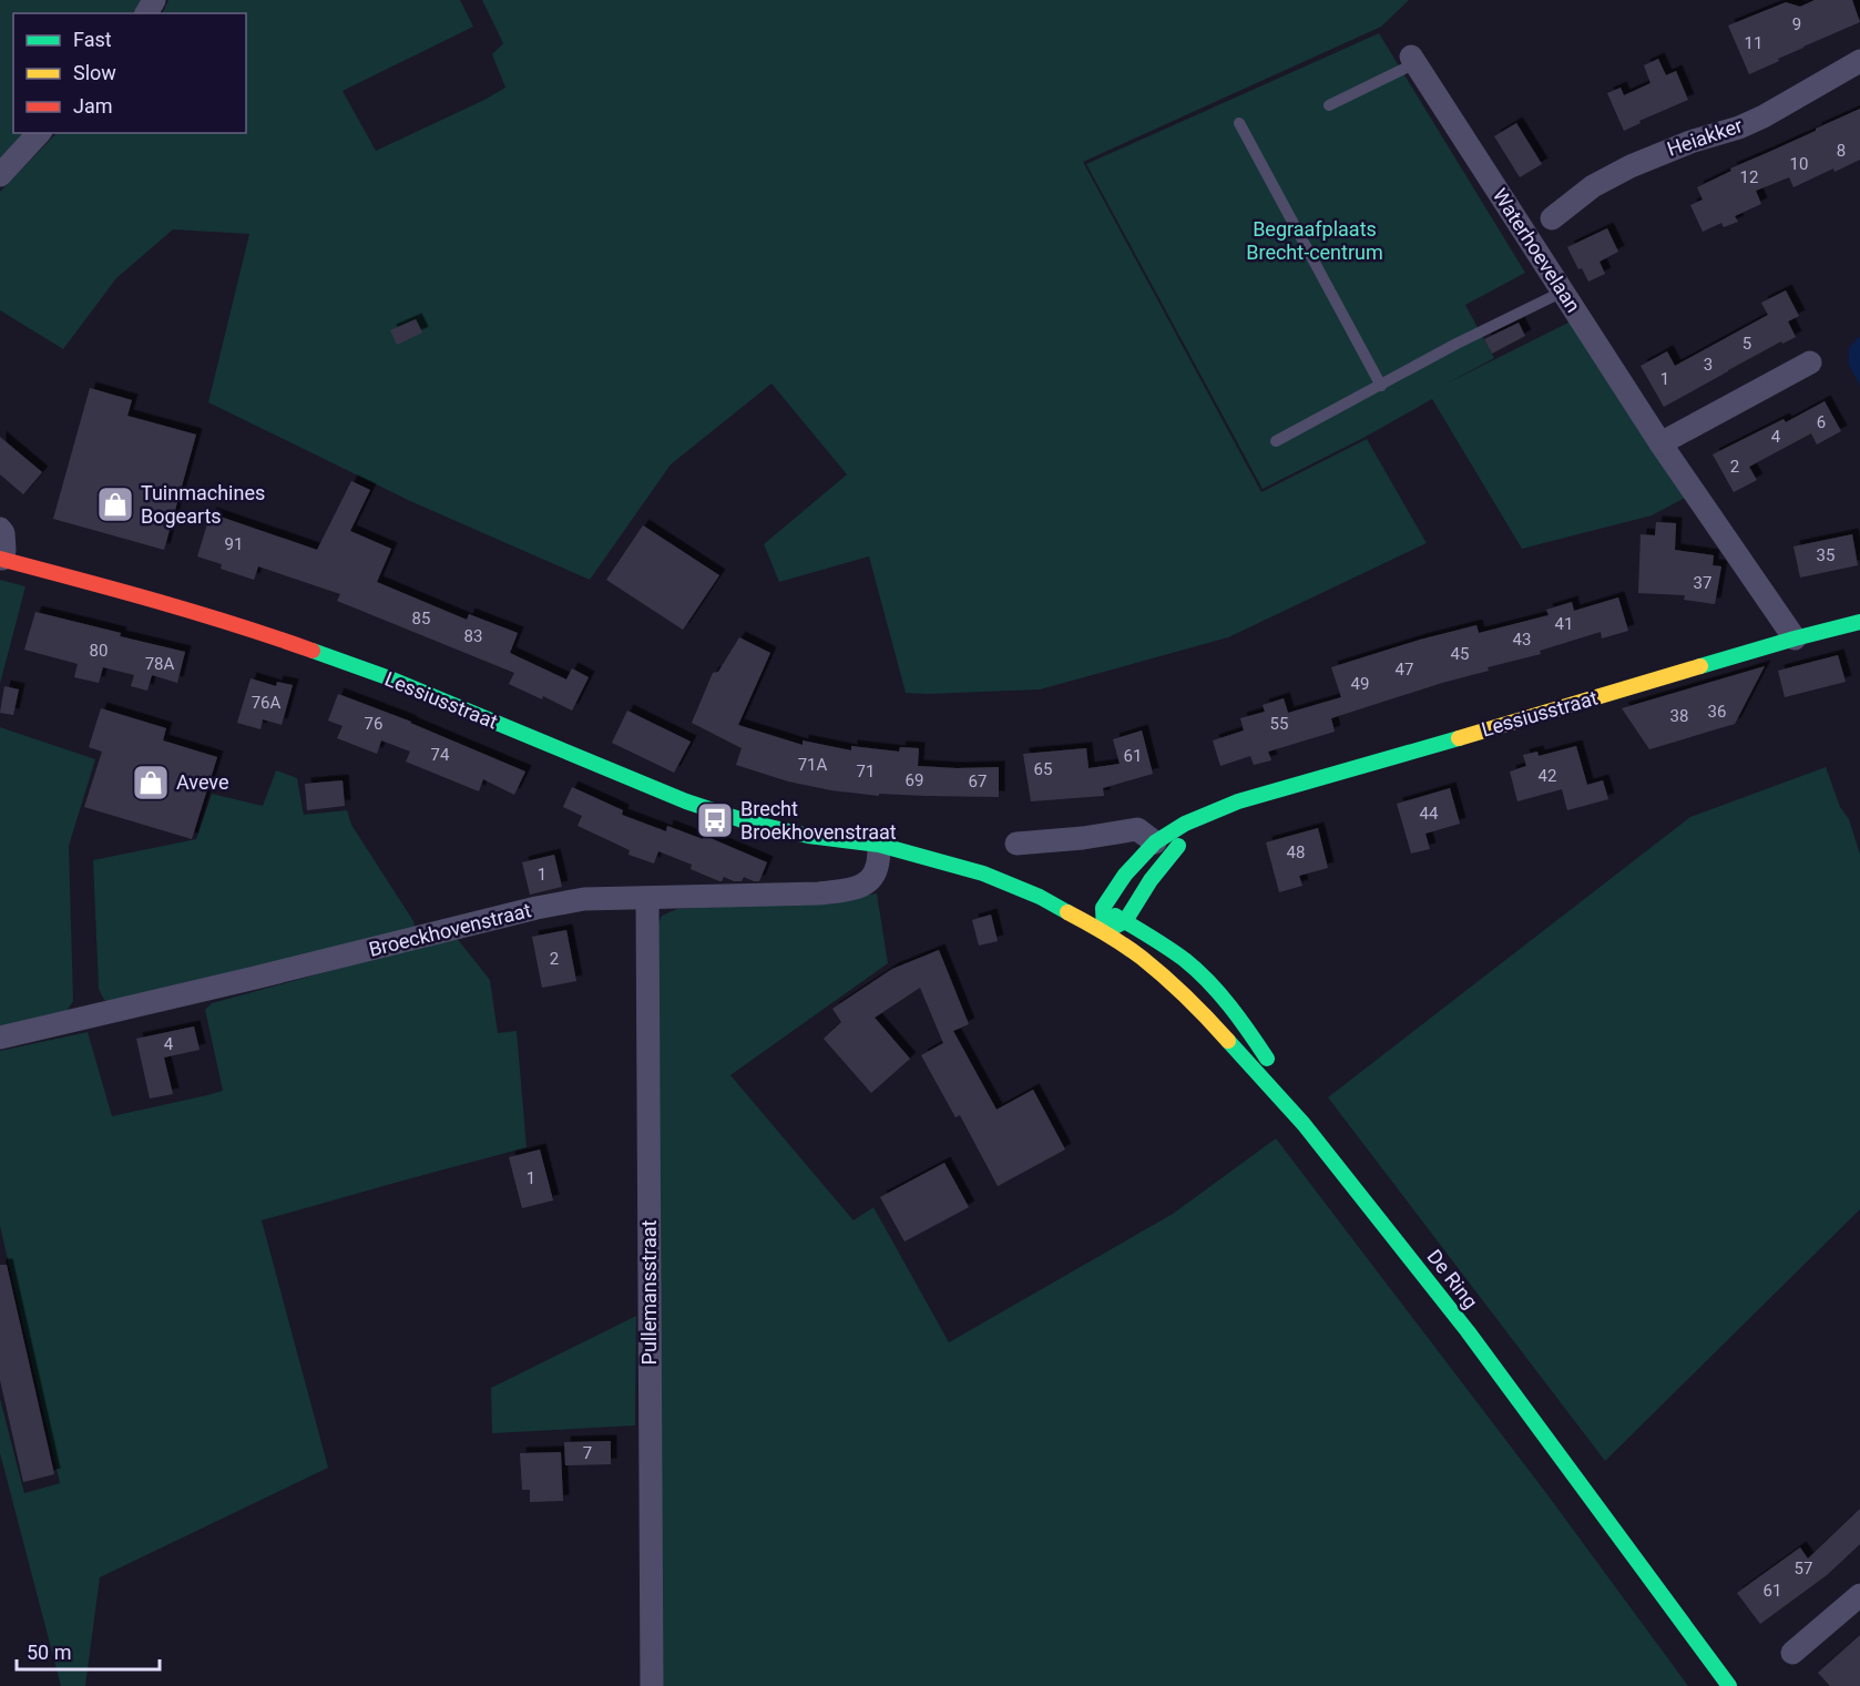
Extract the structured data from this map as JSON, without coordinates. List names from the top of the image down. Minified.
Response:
{"streets":{"main road":["Lessiusstraat","De Ring"],"street":["Heiakker","Waterhoevelaan","Broeckhovenstraat","Pullemansstraat"]},"crossings":[["Waterhoevelaan","Lessiusstraat"],["Lessiusstraat","Broeckhovenstraat"],["Lessiusstraat","De Ring"],["Broeckhovenstraat","Pullemansstraat"]],"parks":["Begraafplaats Brecht-centrum"],"places":{"shop":["Tuinmachines Bogearts","Aveve"],"bus stop":["Brecht Broekhovenstraat"]},"house_numbers":["9","11","8","10","12","5","3","1","6","4","2","91","35","37","85","41","83","43","80","45","78A","47","49","76A","36","38","76","55","74","61","71A","65","71","42","69","67","44","48","1","2","4","1","7","57","61"],"legend":["Fast","Slow","Jam"],"scale_bar":"50 m"}
